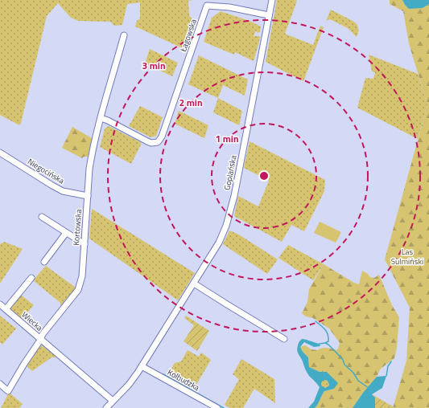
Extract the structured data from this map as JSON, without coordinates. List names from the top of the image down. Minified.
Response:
{"streets":{"street":["Łagowska","Niegocińska","Goplańska","Kortowska","Wiecka","Kolbudzka"]},"crossings":[["Łagowska","Goplańska"],["Łagowska","Kortowska"],["Niegocińska","Kortowska"],["Goplańska","Wiecka"],["Goplańska","Kolbudzka"],["Kortowska","Wiecka"]],"parks":["Las Sulmiński"],"rings":["3 min","2 min","1 min"]}
